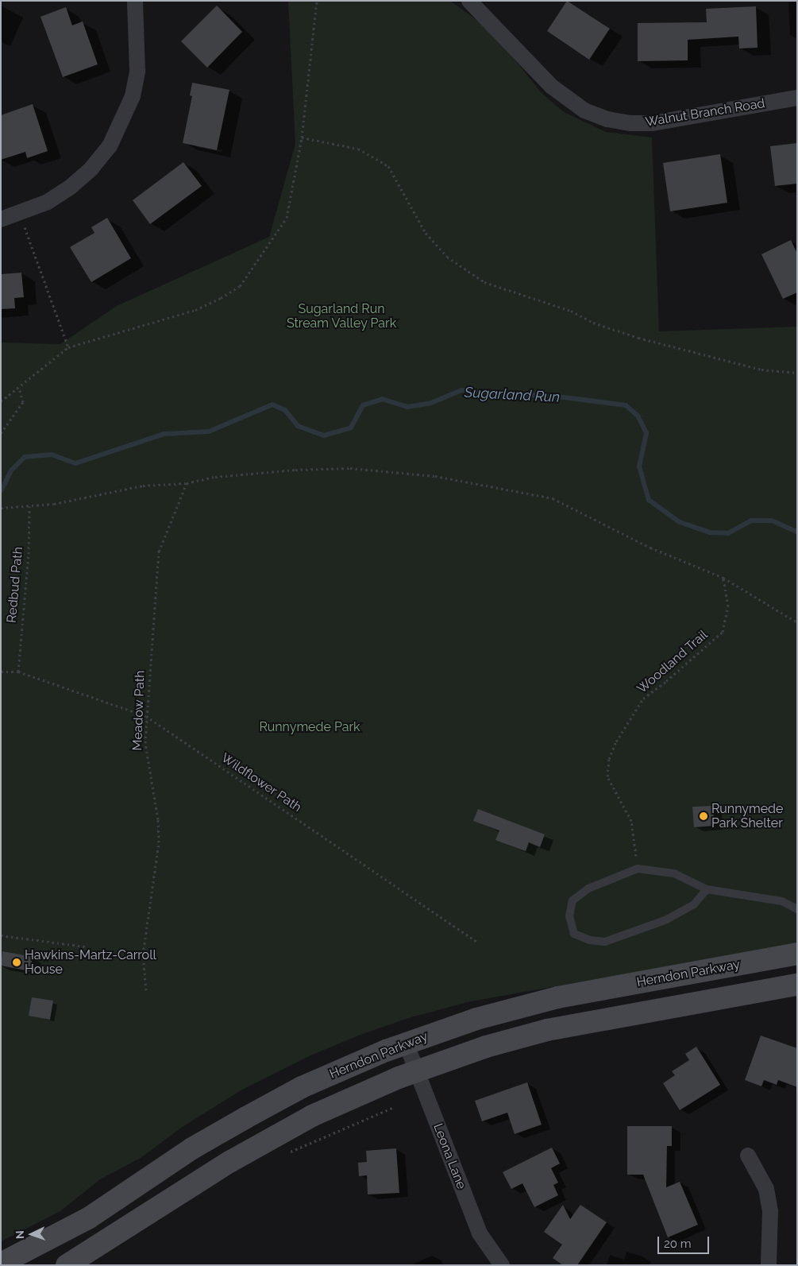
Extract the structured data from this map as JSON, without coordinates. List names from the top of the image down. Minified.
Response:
{"streets":{"main road":["Herndon Parkway"],"street":["Walnut Branch Road","Leona Lane"],"path":["Redbud Path","Woodland Trail","Meadow Path","Wildflower Path"]},"crossings":[["Redbud Path","Wildflower Path"],["Meadow Path","Wildflower Path"],["Herndon Parkway","Leona Lane"]],"water":["Sugarland Run"],"parks":["Sugarland Run Stream Valley Park","Runnymede Park"],"places":["Runnymede Park Shelter","Hawkins-Martz-Carroll House"],"scale_bar":"20 m","north":"left"}
